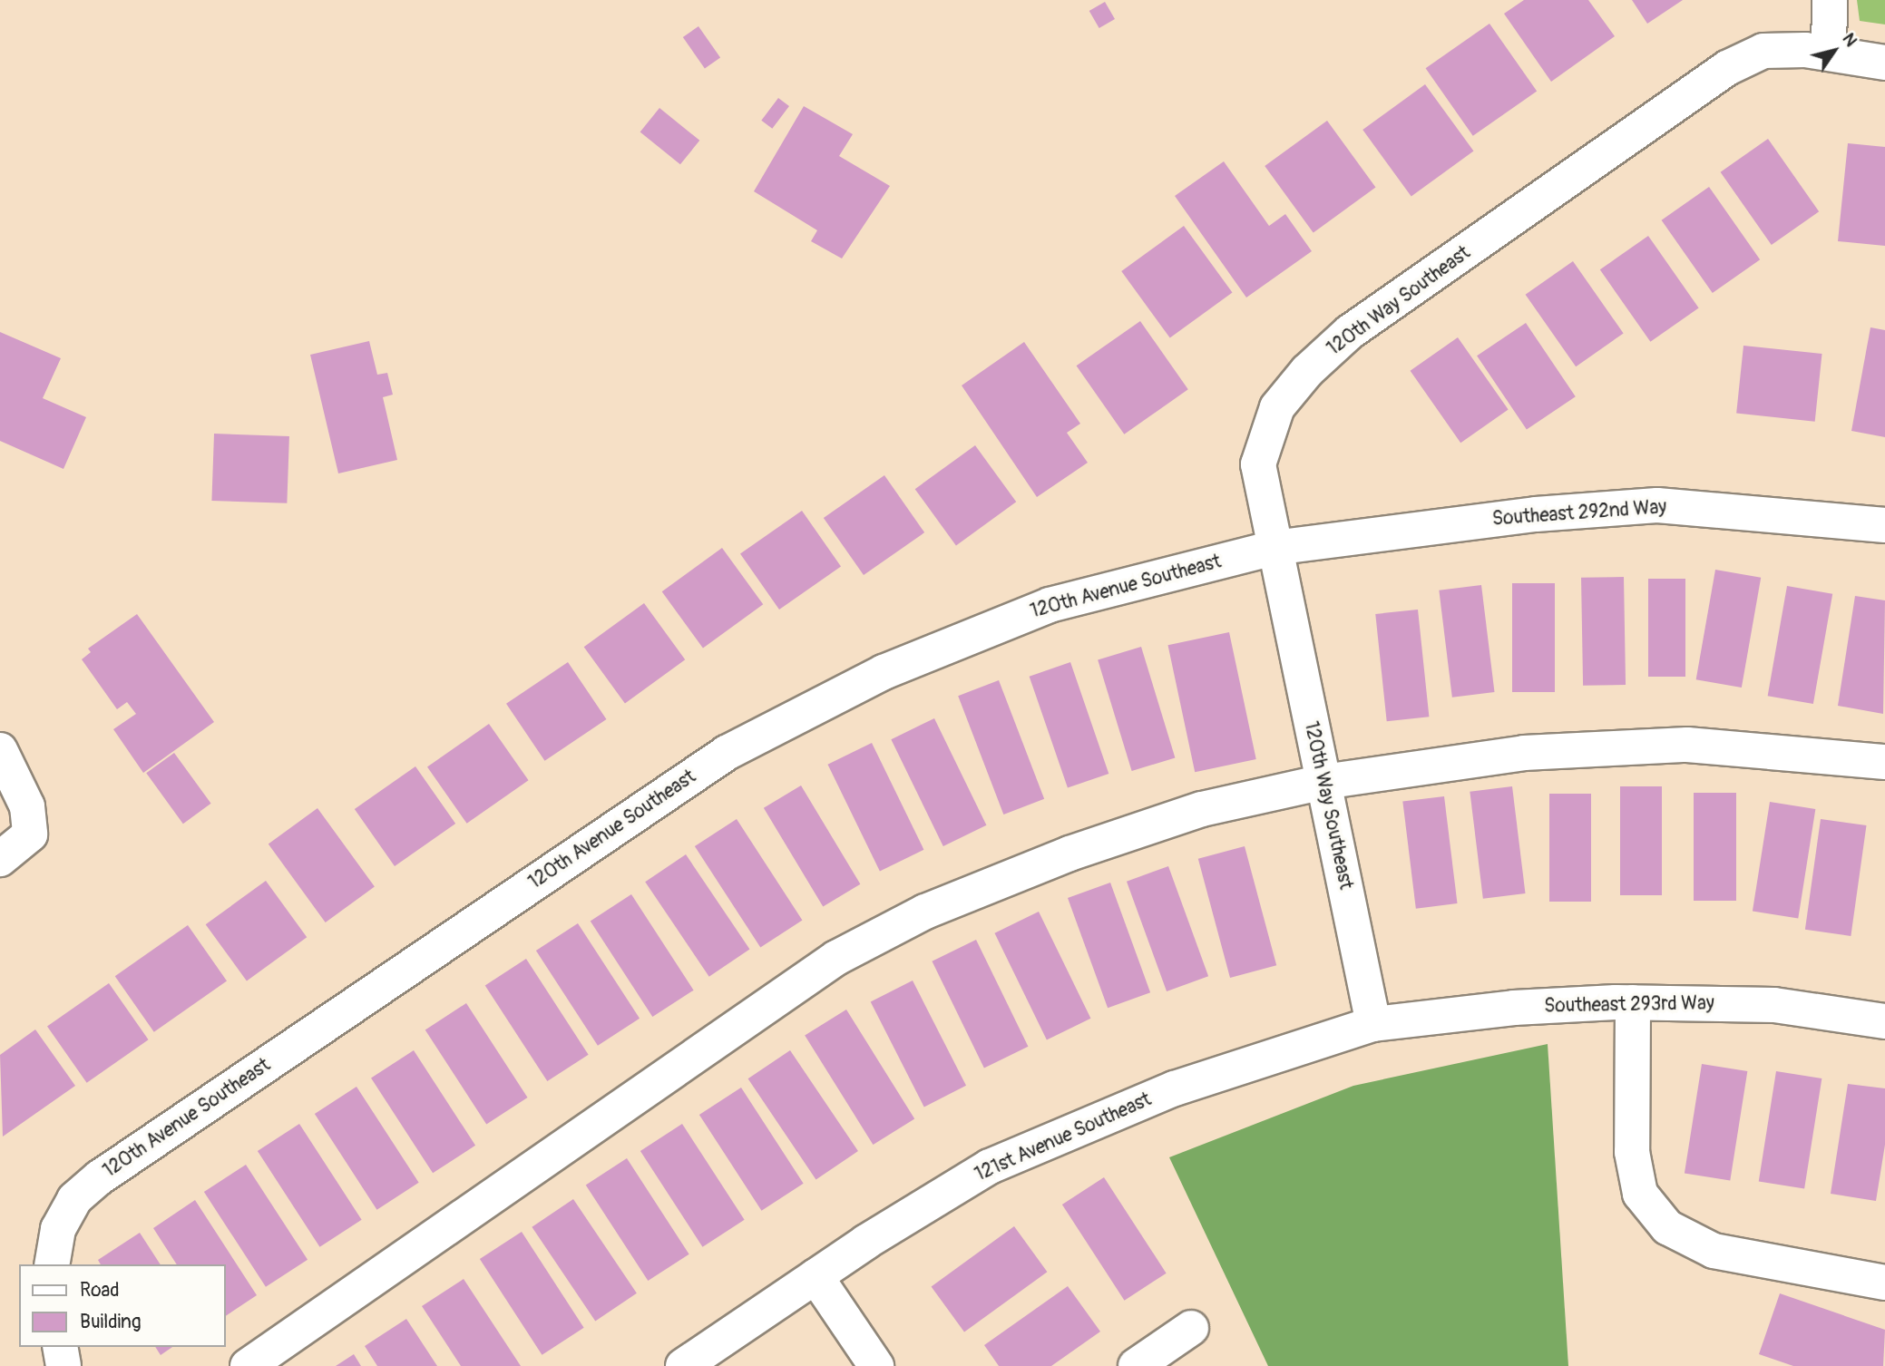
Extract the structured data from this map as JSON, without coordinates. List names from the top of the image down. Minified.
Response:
{"streets":{"street":["120th Way Southeast","Southeast 292nd Way","120th Avenue Southeast","Southeast 293rd Way","121st Avenue Southeast"]},"crossings":[["120th Way Southeast","Southeast 292nd Way"],["120th Way Southeast","120th Avenue Southeast"],["120th Way Southeast","Southeast 293rd Way"],["120th Way Southeast","121st Avenue Southeast"],["Southeast 292nd Way","120th Avenue Southeast"],["Southeast 293rd Way","121st Avenue Southeast"]],"legend":["Road","Building"],"north":"top right"}
